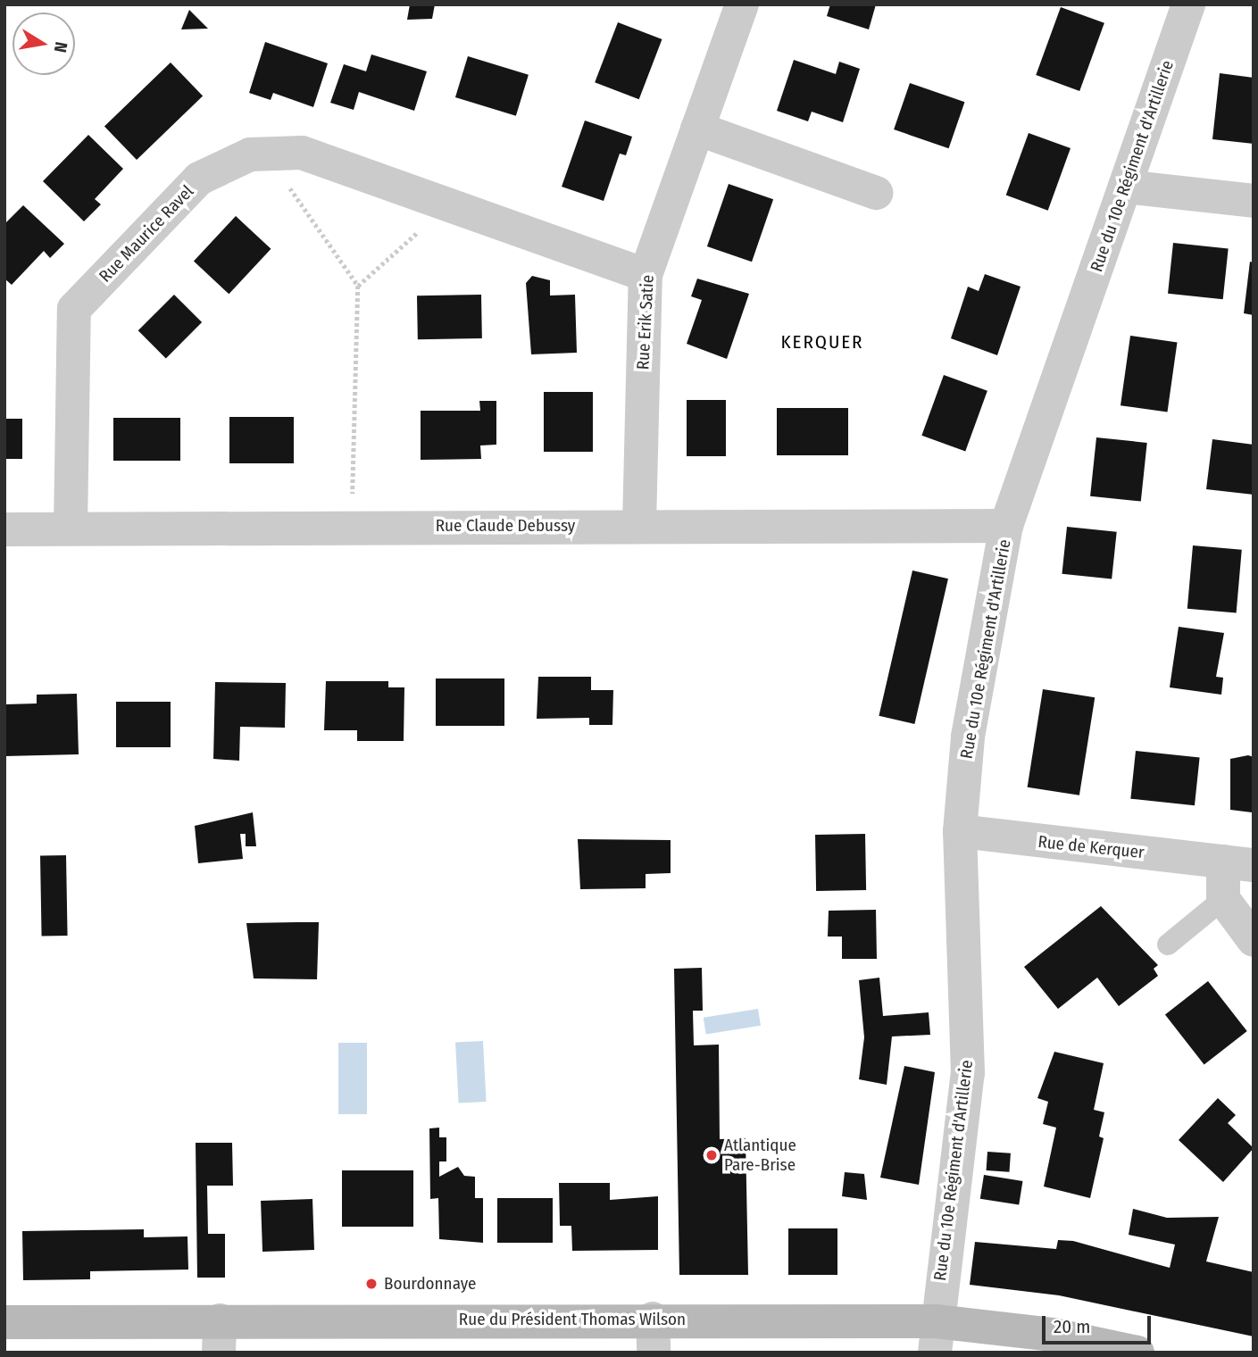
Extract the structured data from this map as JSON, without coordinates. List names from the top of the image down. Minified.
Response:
{"streets":{"street":["Rue du 10e Régiment d'Artillerie","Rue Maurice Ravel","Rue Erik Satie","Rue Claude Debussy","Rue de Kerquer","Rue du Président Thomas Wilson"]},"crossings":[["Rue du 10e Régiment d'Artillerie","Rue Claude Debussy"],["Rue du 10e Régiment d'Artillerie","Rue de Kerquer"],["Rue du 10e Régiment d'Artillerie","Rue du Président Thomas Wilson"],["Rue Maurice Ravel","Rue Erik Satie"],["Rue Maurice Ravel","Rue Claude Debussy"],["Rue Erik Satie","Rue Claude Debussy"]],"districts":["KERQUER"],"places":["Atlantique Pare-Brise","Bourdonnaye"],"scale_bar":"20 m","north":"right"}
